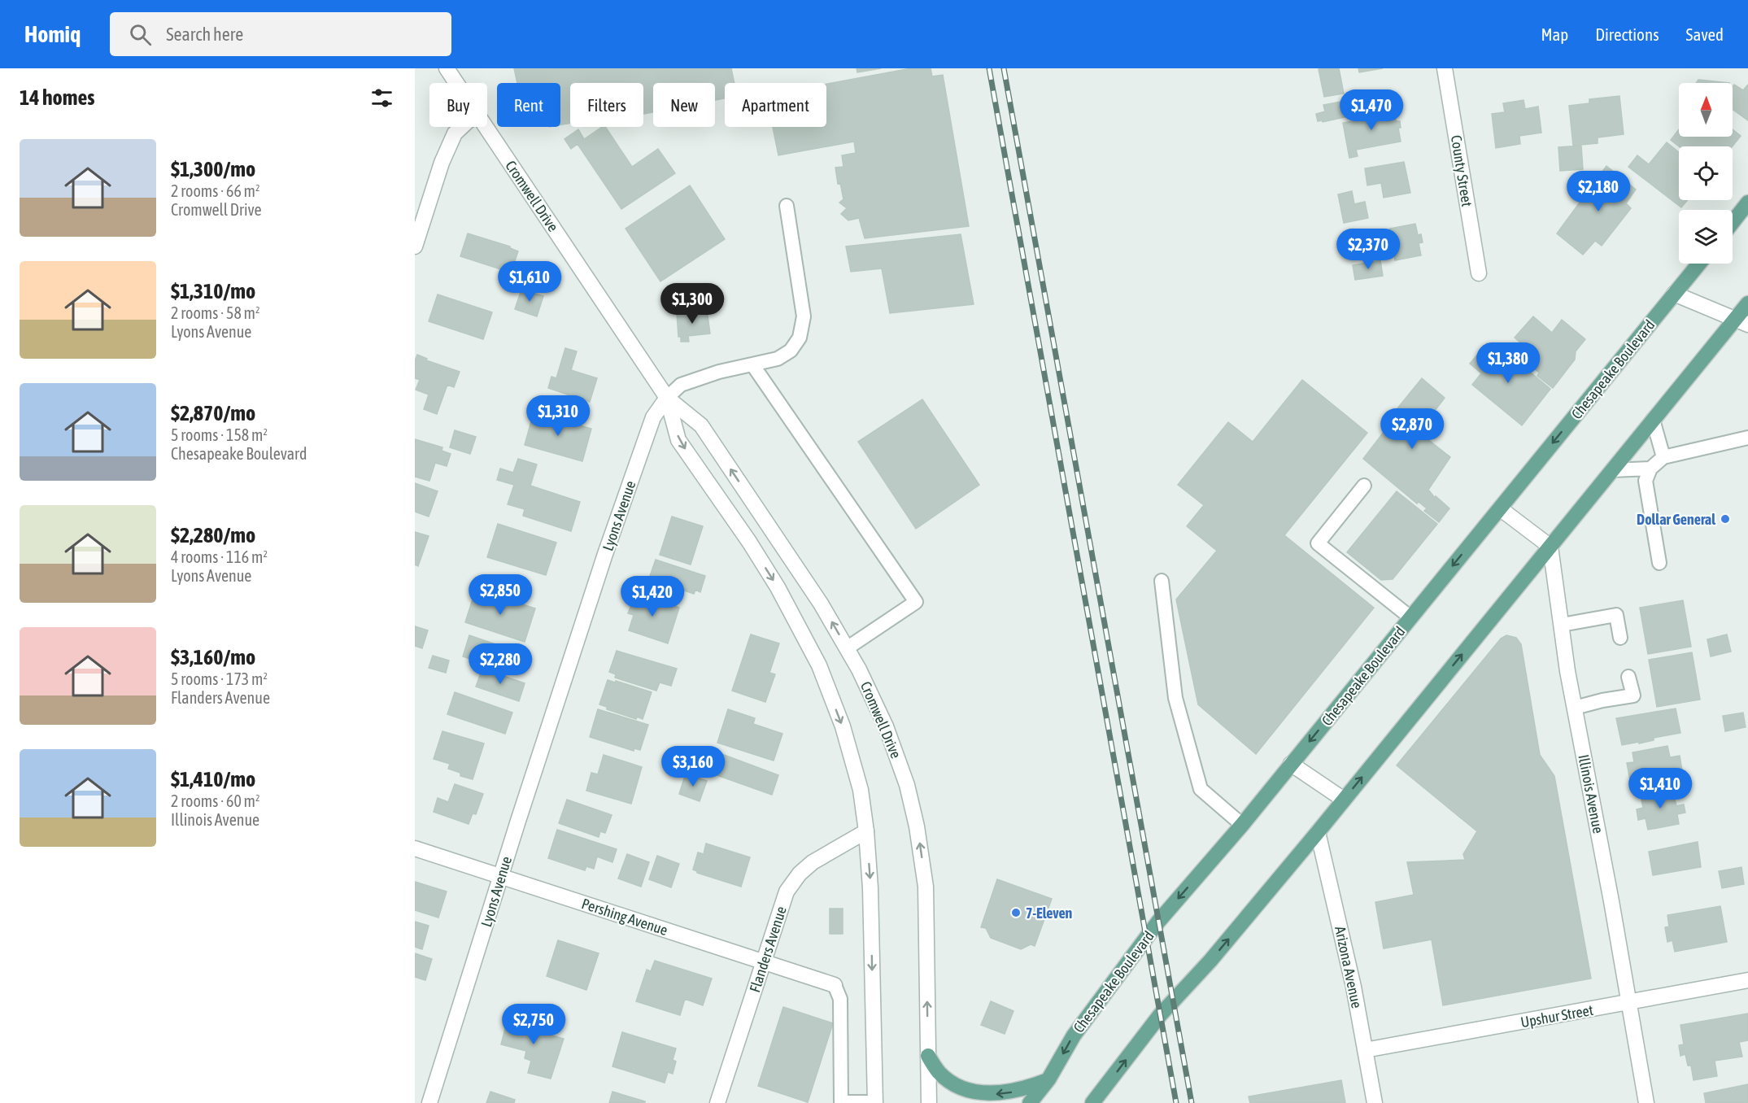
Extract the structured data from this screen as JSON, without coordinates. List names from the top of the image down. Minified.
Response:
{"streets":{"main road":["Chesapeake Boulevard"],"street":["County Street","Cromwell Drive","Lyons Avenue","Illinois Avenue","Pershing Avenue","Flanders Avenue","Arizona Avenue","Upshur Street"]},"crossings":[["Cromwell Drive","Lyons Avenue"],["Cromwell Drive","Flanders Avenue"],["Lyons Avenue","Pershing Avenue"],["Illinois Avenue","Upshur Street"],["Pershing Avenue","Flanders Avenue"],["Arizona Avenue","Upshur Street"]],"places":["Dollar General","7-Eleven"],"north":"top","page":{"header":"Homiq","search":"Search here","nav":["Map","Directions","Saved"],"heading":"14 homes","chip":["Buy","Rent","Filters","New","Apartment"],"price":["$1,470","$2,180","$2,370","$1,610","$1,300","$1,380","$1,310","$2,870","$2,850","$1,420","$2,280","$3,160","$1,410","$2,750"],"list":[{"name":"$1,300/mo","note":"2 rooms · 66 m² · Cromwell Drive"},{"name":"$1,310/mo","note":"2 rooms · 58 m² · Lyons Avenue"},{"name":"$2,870/mo","note":"5 rooms · 158 m² · Chesapeake Boulevard"},{"name":"$2,280/mo","note":"4 rooms · 116 m² · Lyons Avenue"},{"name":"$3,160/mo","note":"5 rooms · 173 m² · Flanders Avenue"},{"name":"$1,410/mo","note":"2 rooms · 60 m² · Illinois Avenue"}]}}
